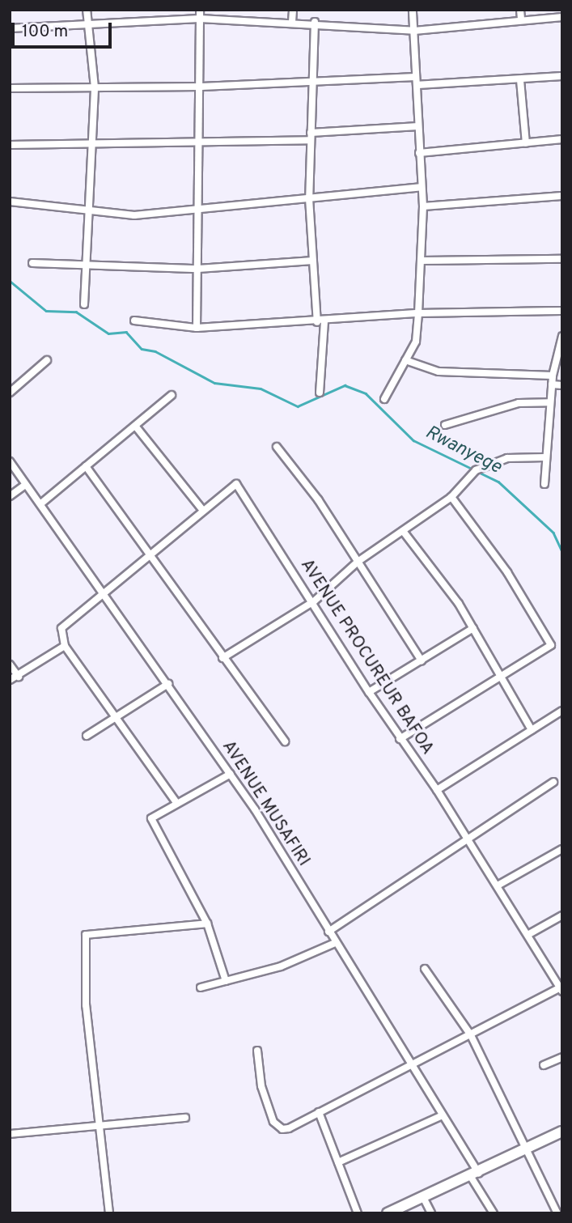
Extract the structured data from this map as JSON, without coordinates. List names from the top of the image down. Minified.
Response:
{"streets":{"street":["AVENUE PROCUREUR BAFOA","AVENUE MUSAFIRI"]},"crossings":[["AVENUE PROCUREUR BAFOA","AVENUE MUSAFIRI"]],"water":["Rwanyege"],"scale_bar":"100 m"}
